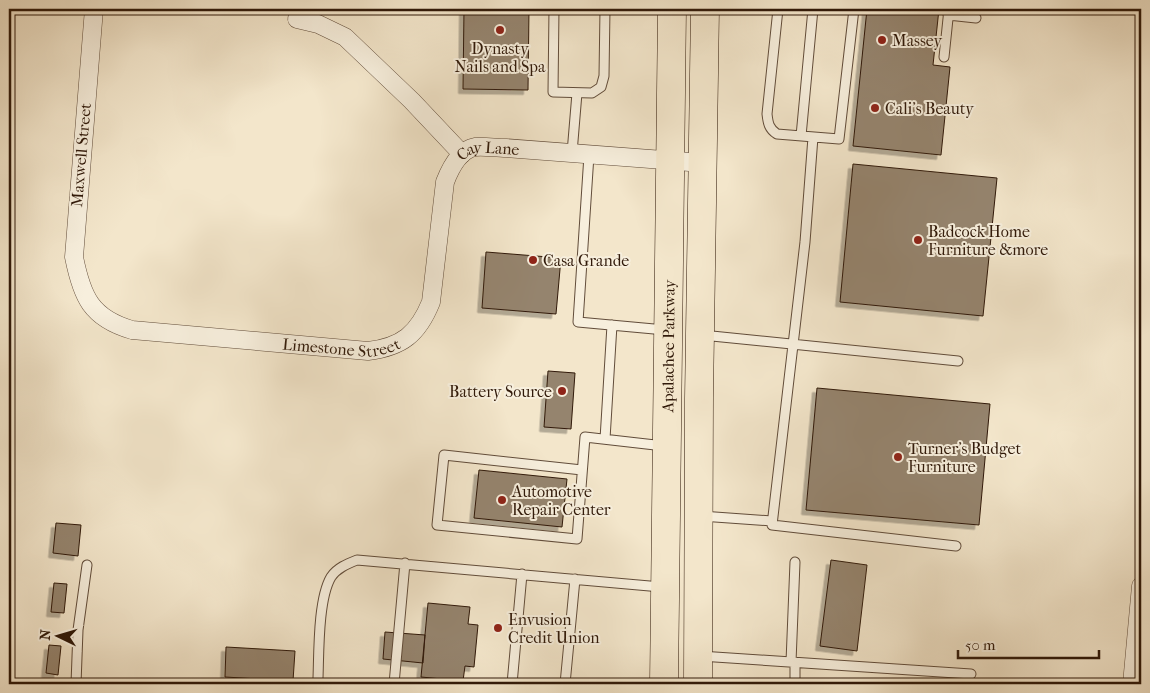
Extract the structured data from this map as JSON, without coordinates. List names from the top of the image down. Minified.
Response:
{"streets":{"main road":["Apalachee Parkway"],"street":["Cay Lane","Maxwell Street","Limestone Street"]},"crossings":[["Cay Lane","Limestone Street"],["Cay Lane","Apalachee Parkway"],["Maxwell Street","Limestone Street"]],"places":["Dynasty Nails and Spa","Massey","Cali's Beauty","Badcock Home Furniture &more","Casa Grande","Battery Source","Turner's Budget Furniture","Automotive Repair Center","Envusion Credit Union"],"scale_bar":"50 m","north":"left"}
